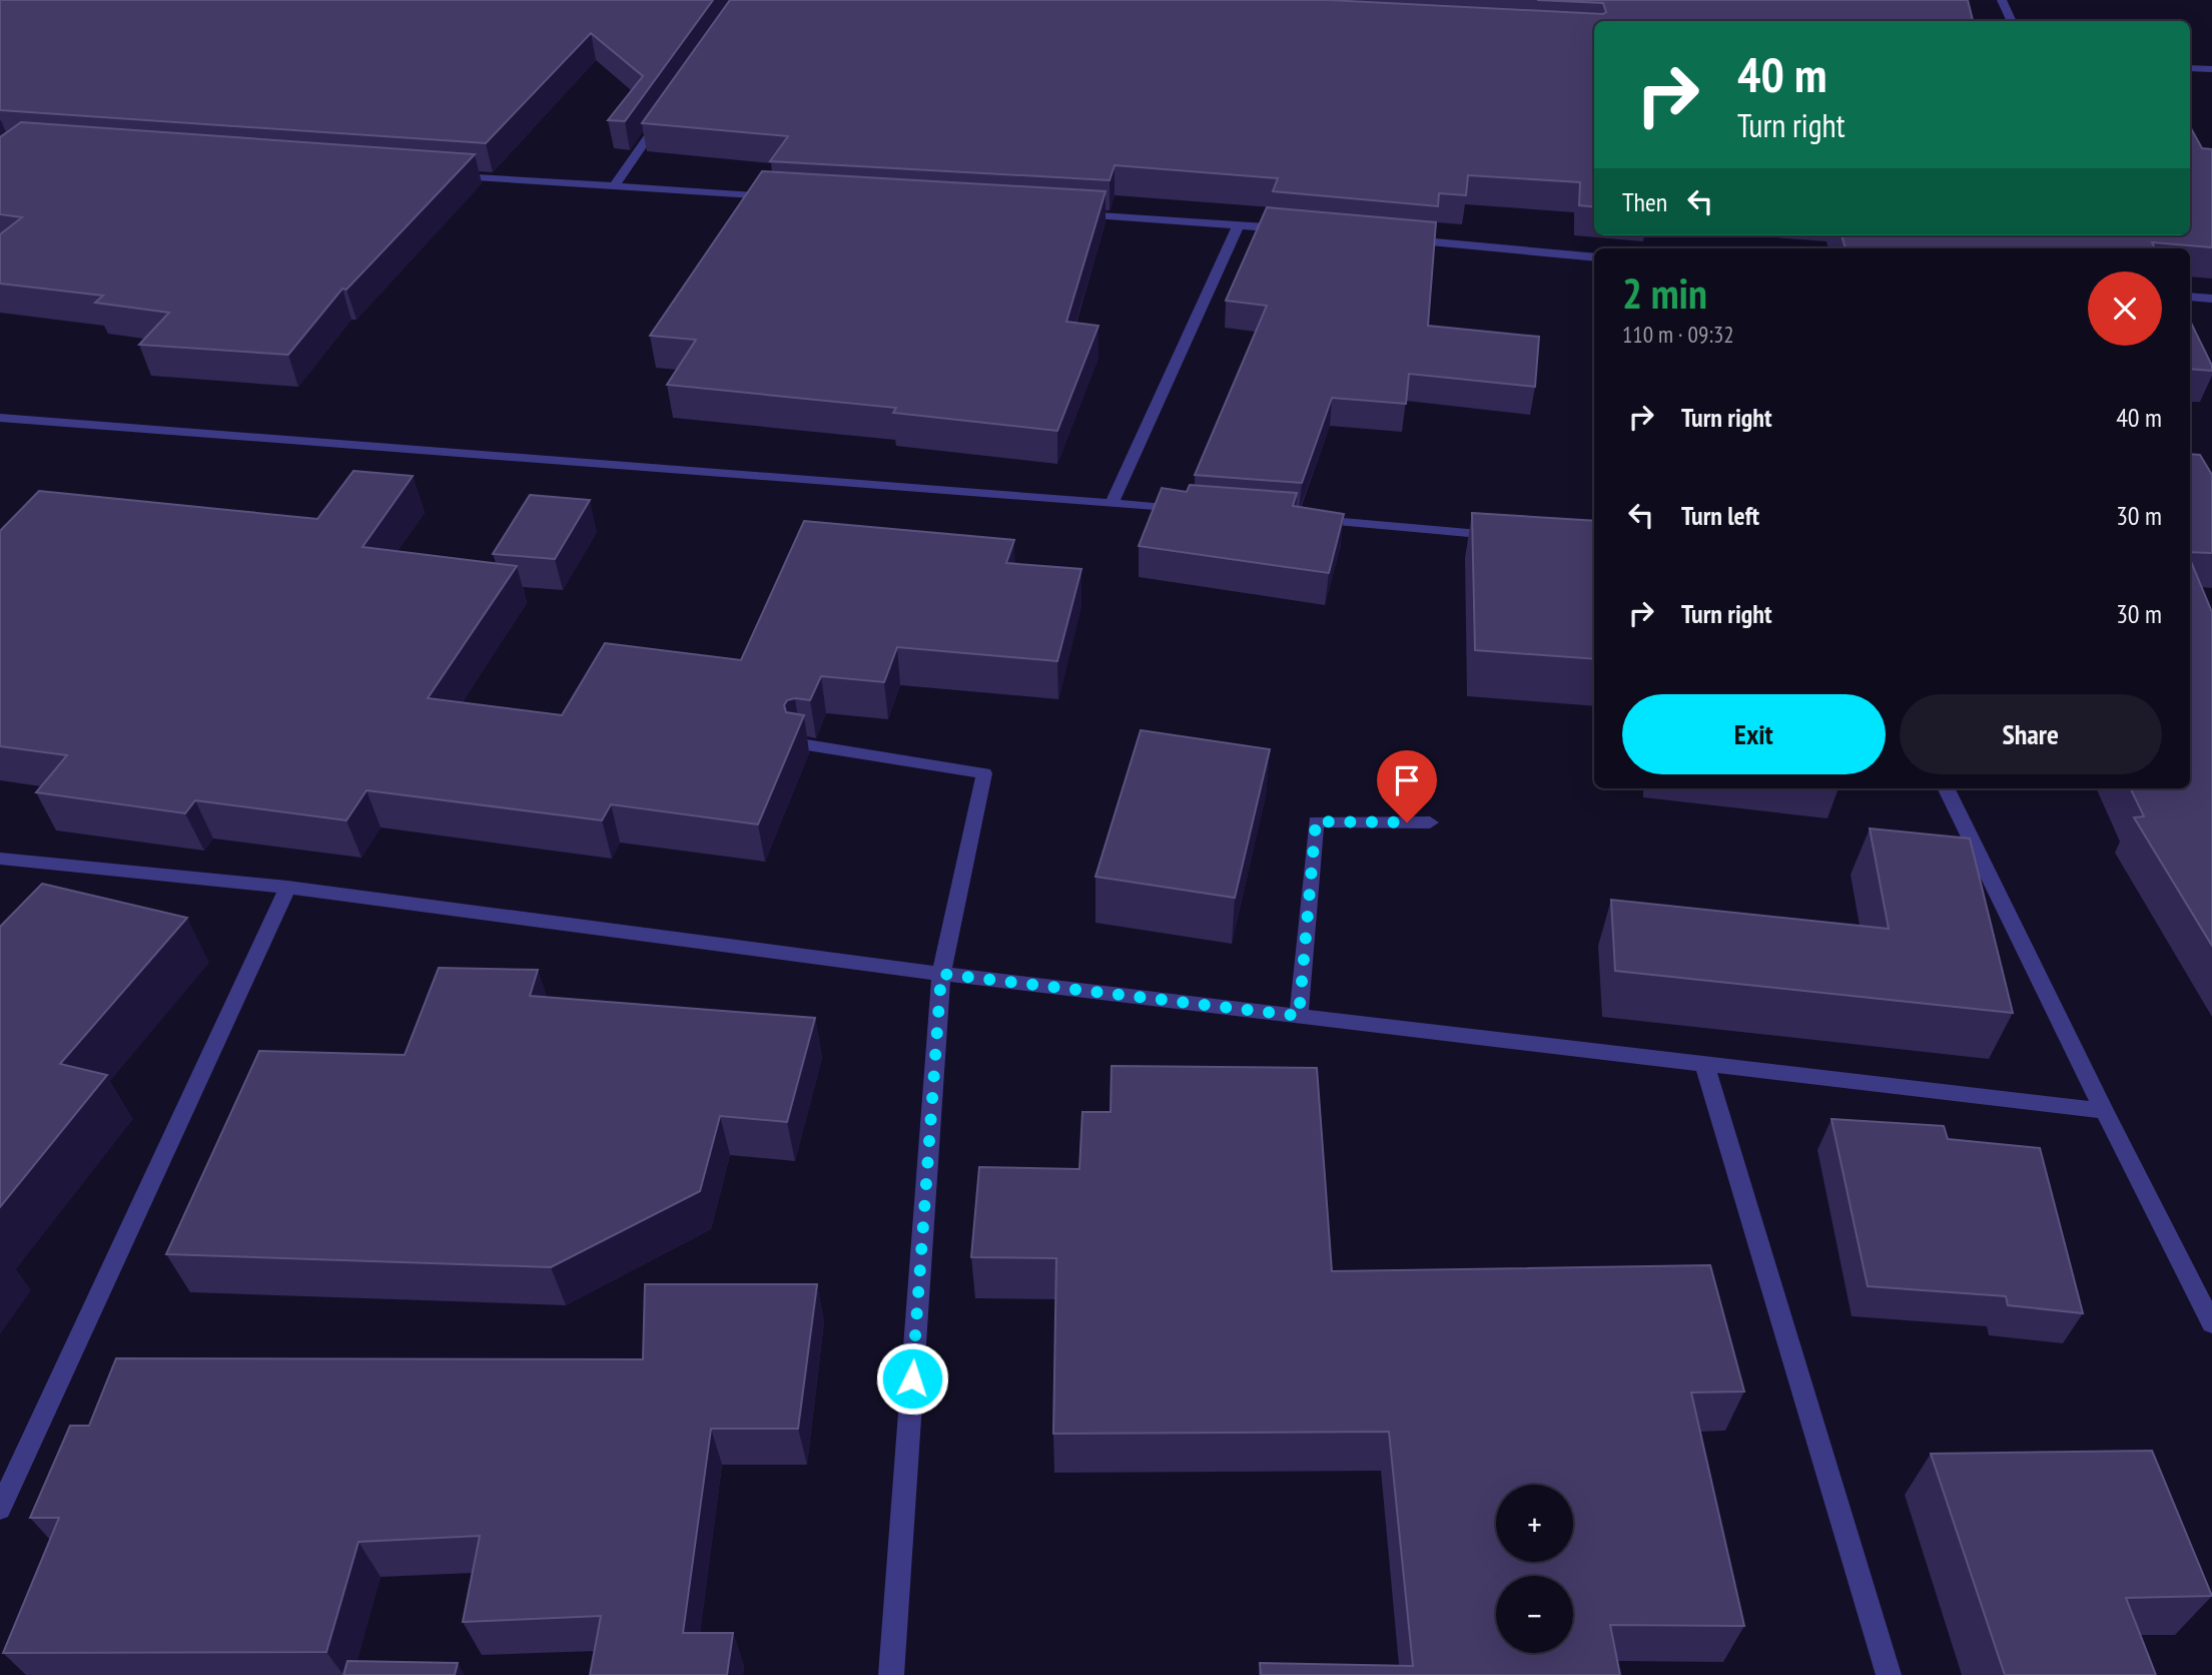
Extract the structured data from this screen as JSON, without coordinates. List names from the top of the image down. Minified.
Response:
{"page":{"turn":["40 m","Turn right"],"then":"Then","heading":["2 min","110 m · 09:32"],"list":[{"name":"Turn right","value":"40 m"},{"name":"Turn left","value":"30 m"},{"name":"Turn right","value":"30 m"}],"buttons":["Exit","Share"],"map_buttons":["+","−"]}}
